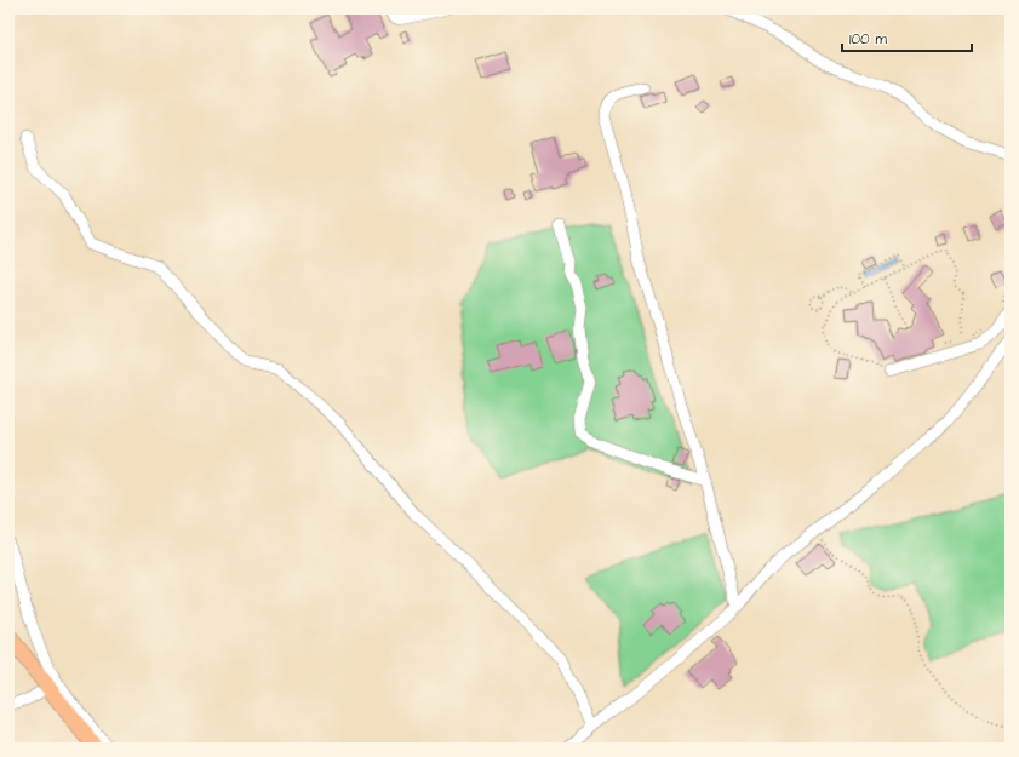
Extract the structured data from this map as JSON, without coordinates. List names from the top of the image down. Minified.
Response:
{"scale_bar":"100 m"}
